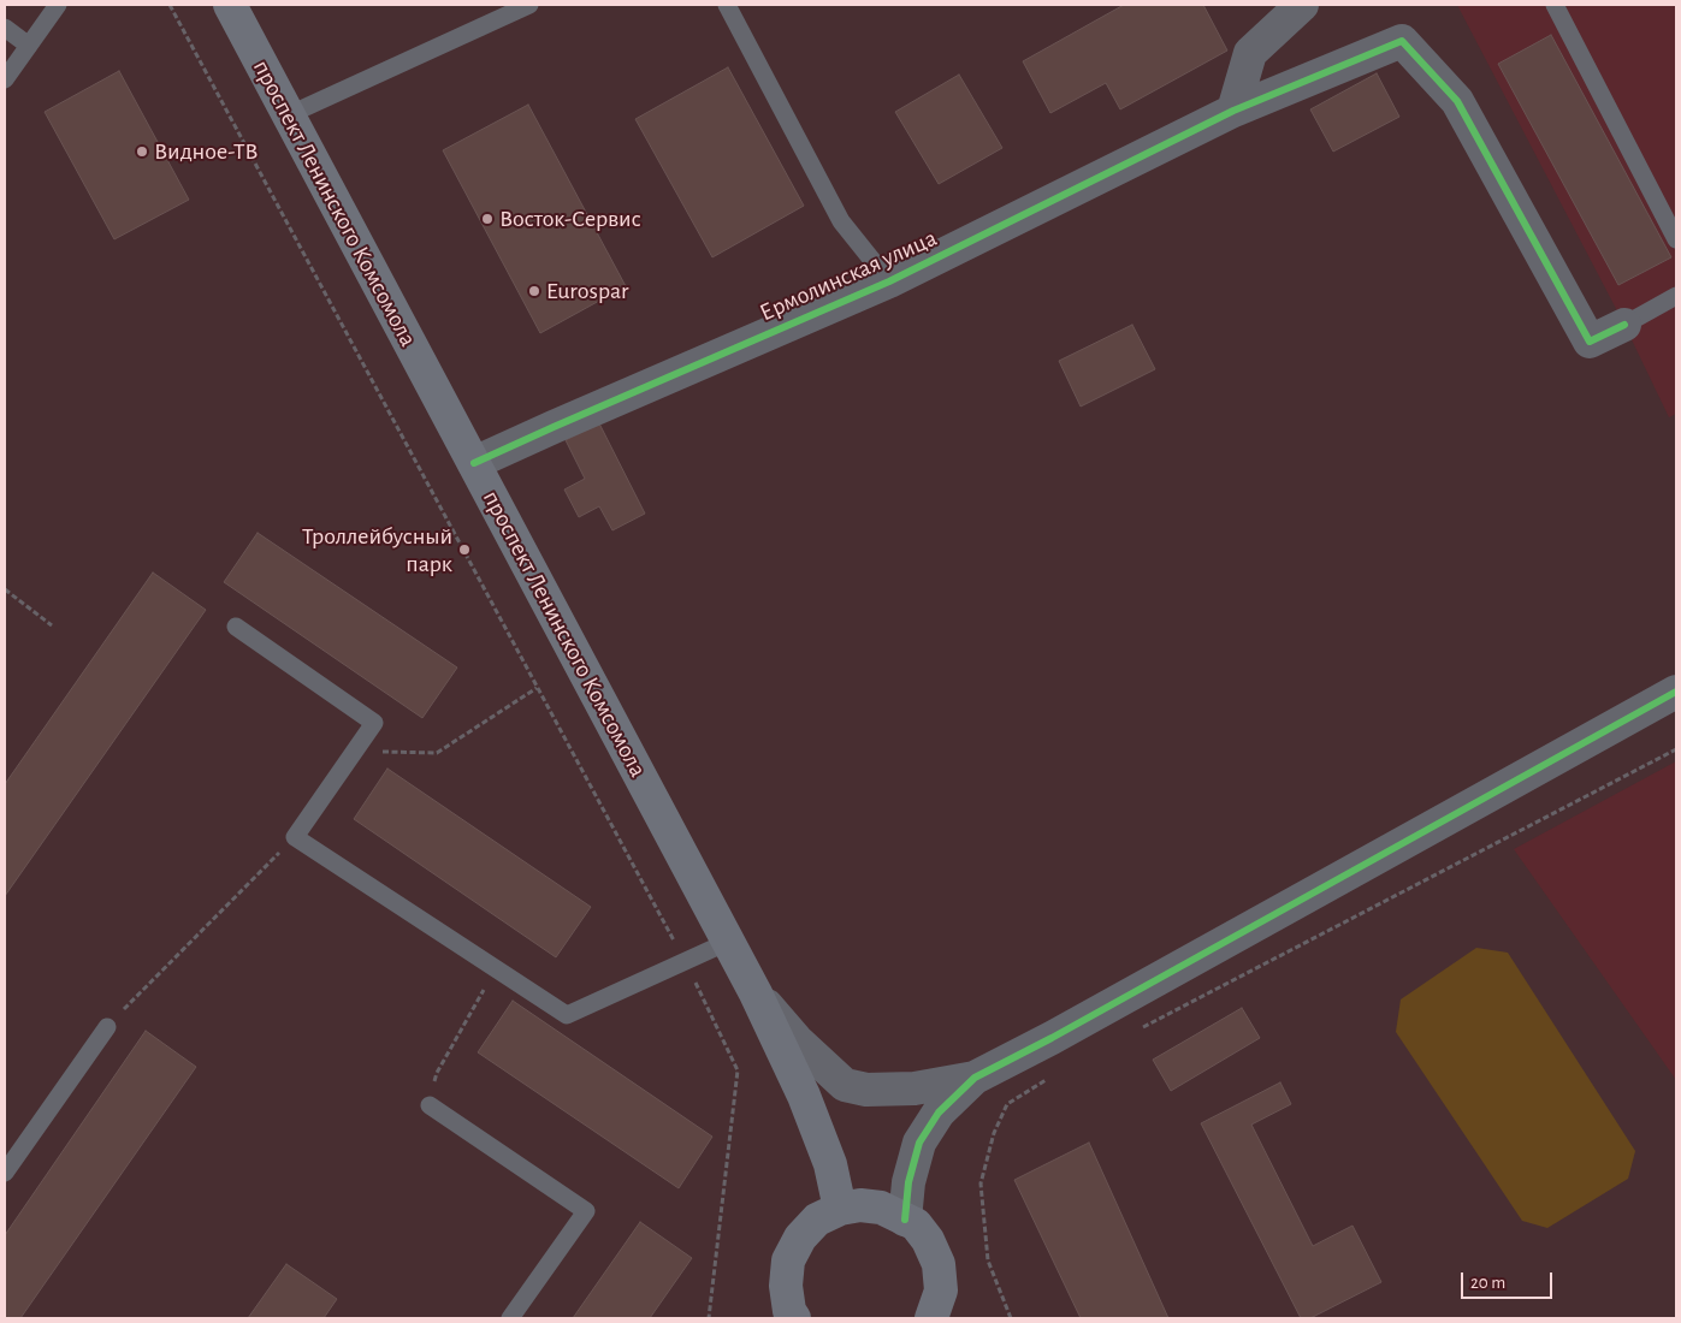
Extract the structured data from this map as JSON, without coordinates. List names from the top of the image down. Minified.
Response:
{"streets":{"main road":["проспект Ленинского Комсомола"],"street":["Ермолинская улица"]},"crossings":[["проспект Ленинского Комсомола","Ермолинская улица"]],"places":["Видное-ТВ","Восток-Сервис","Eurospar","Троллейбусный парк"],"scale_bar":"20 m"}
